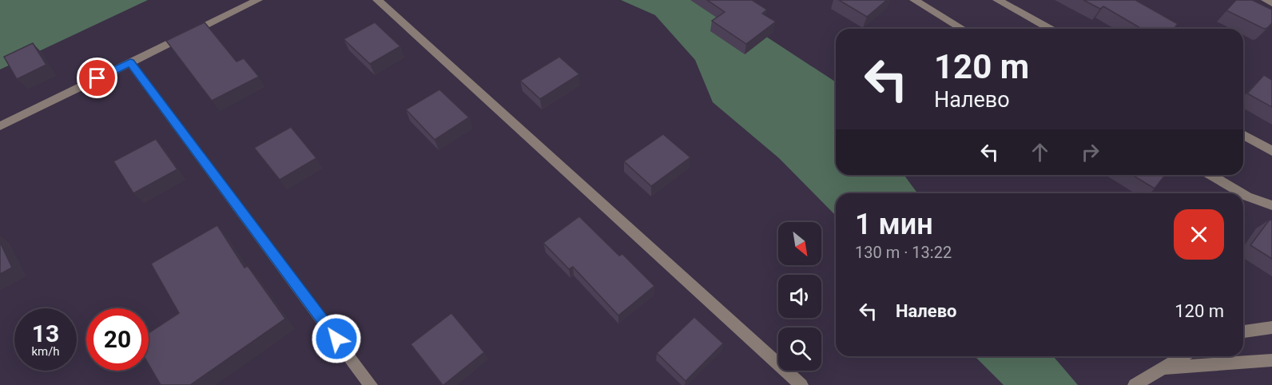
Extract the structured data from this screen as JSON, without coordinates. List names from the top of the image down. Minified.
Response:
{"north":"bottom right","page":{"turn":["120 m","Налево"],"heading":["1 мин","130 m · 13:22"],"list":[{"name":"Налево","value":"120 m"}],"speed":"13 km/h","limit":"20"}}
